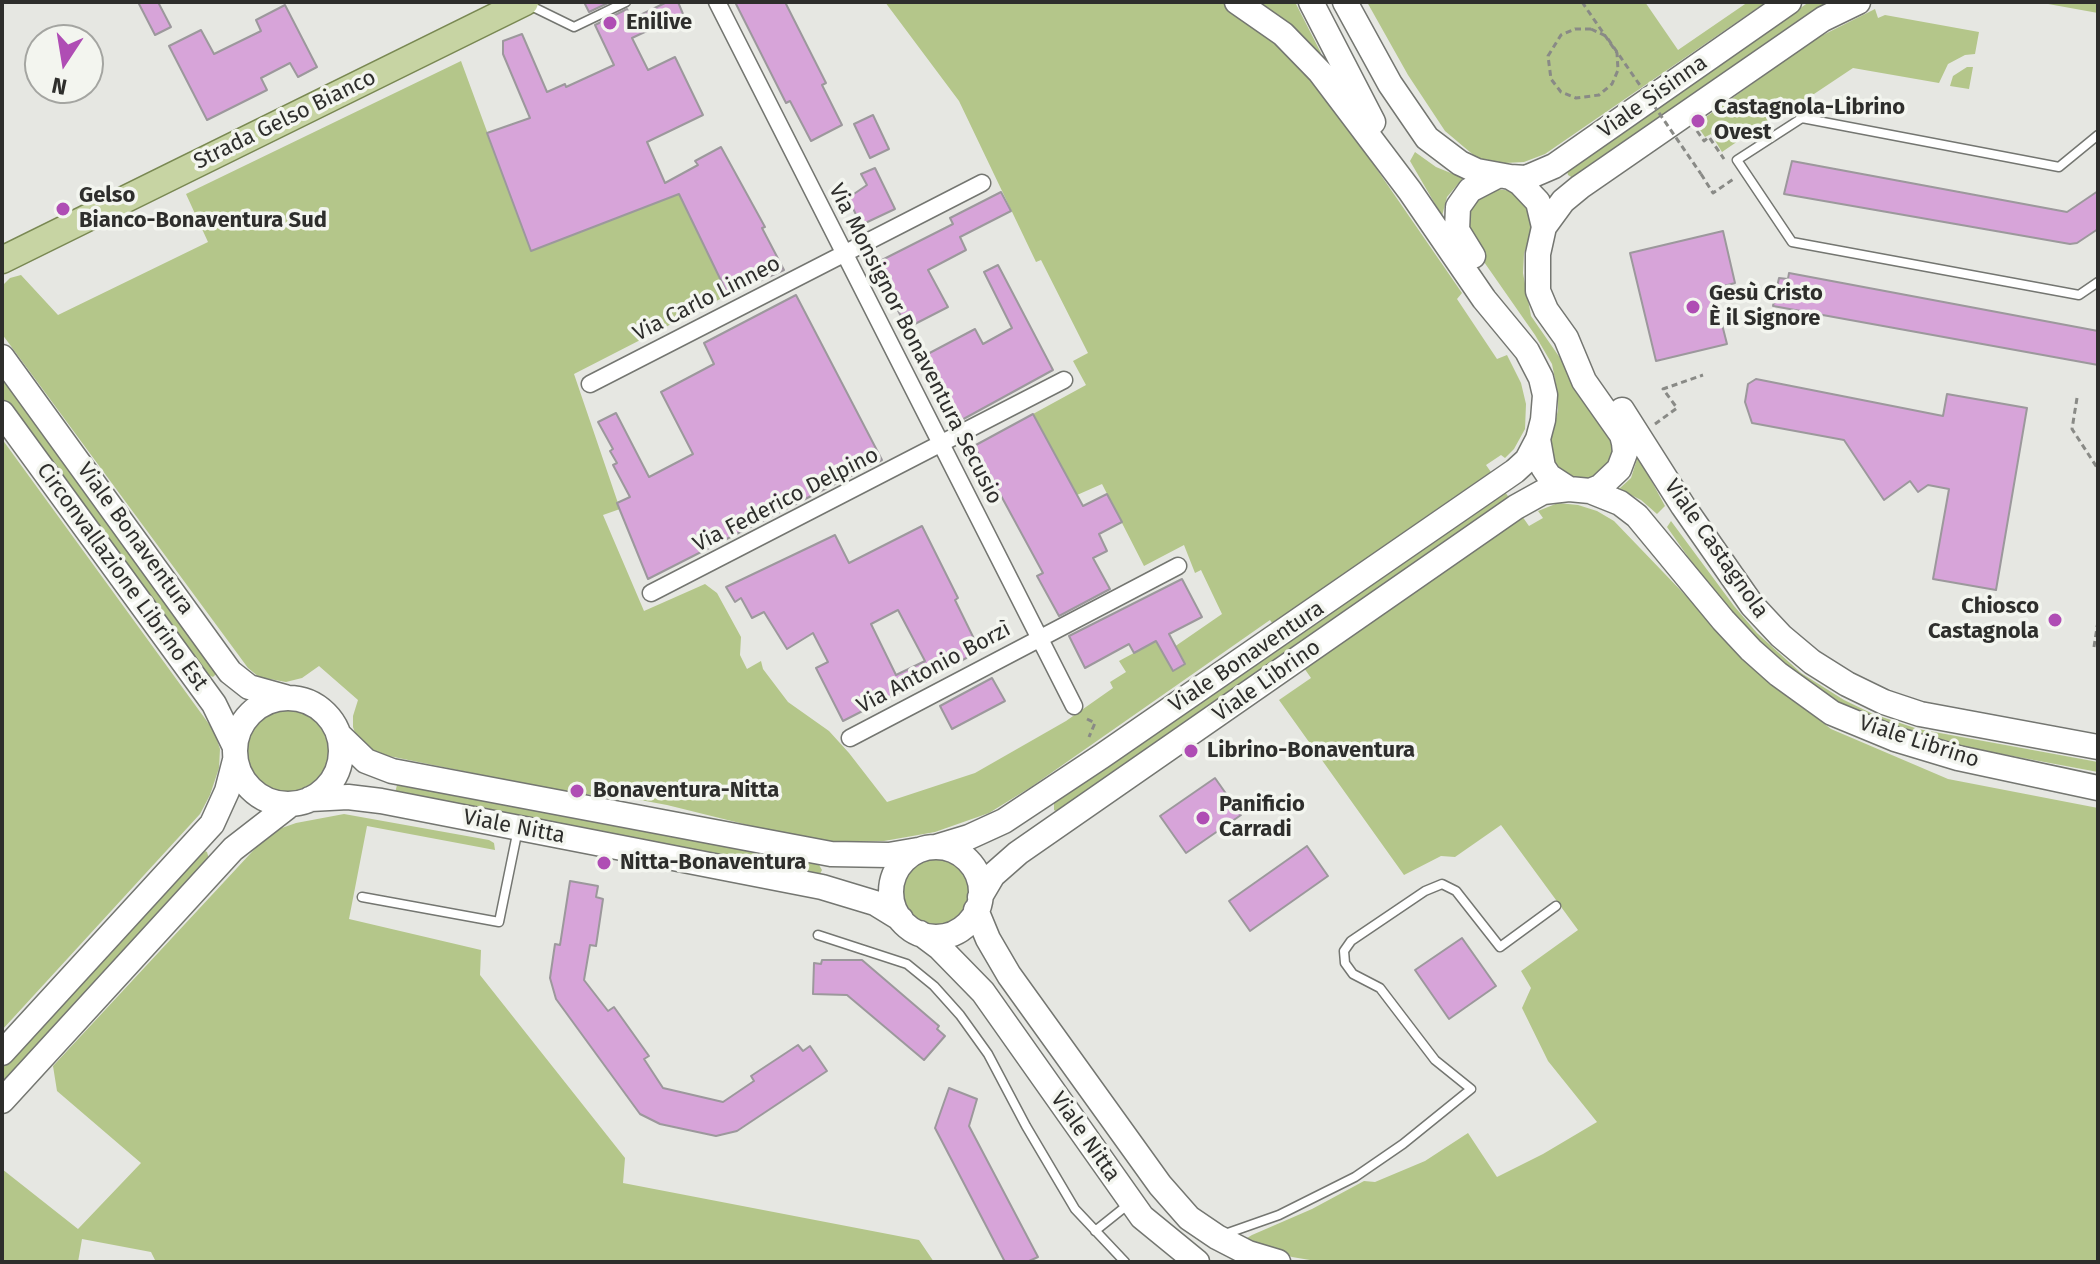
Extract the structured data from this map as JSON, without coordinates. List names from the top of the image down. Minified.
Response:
{"streets":{"main road":["Viale Sisinna","Strada Gelso Bianco","Viale Bonaventura","Viale Castagnola","Circonvallazione Librino Est","Viale Librino","Viale Nitta"],"street":["Via Carlo Linneo","Via Monsignor Bonaventura Secusio","Via Federico Delpino","Via Antonio Borzì"]},"crossings":[["Via Carlo Linneo","Via Monsignor Bonaventura Secusio"],["Via Monsignor Bonaventura Secusio","Via Federico Delpino"],["Via Monsignor Bonaventura Secusio","Via Antonio Borzì"],["Viale Bonaventura","Circonvallazione Librino Est"],["Viale Bonaventura","Viale Librino"],["Viale Bonaventura","Viale Nitta"],["Circonvallazione Librino Est","Viale Nitta"],["Viale Librino","Viale Nitta"]],"places":["Enilive","Castagnola-Librino Ovest","Gelso Bianco-Bonaventura Sud","Gesù Cristo È il Signore","Chiosco Castagnola","Librino-Bonaventura","Bonaventura-Nitta","Panificio Carradi","Nitta-Bonaventura"],"north":"bottom"}
